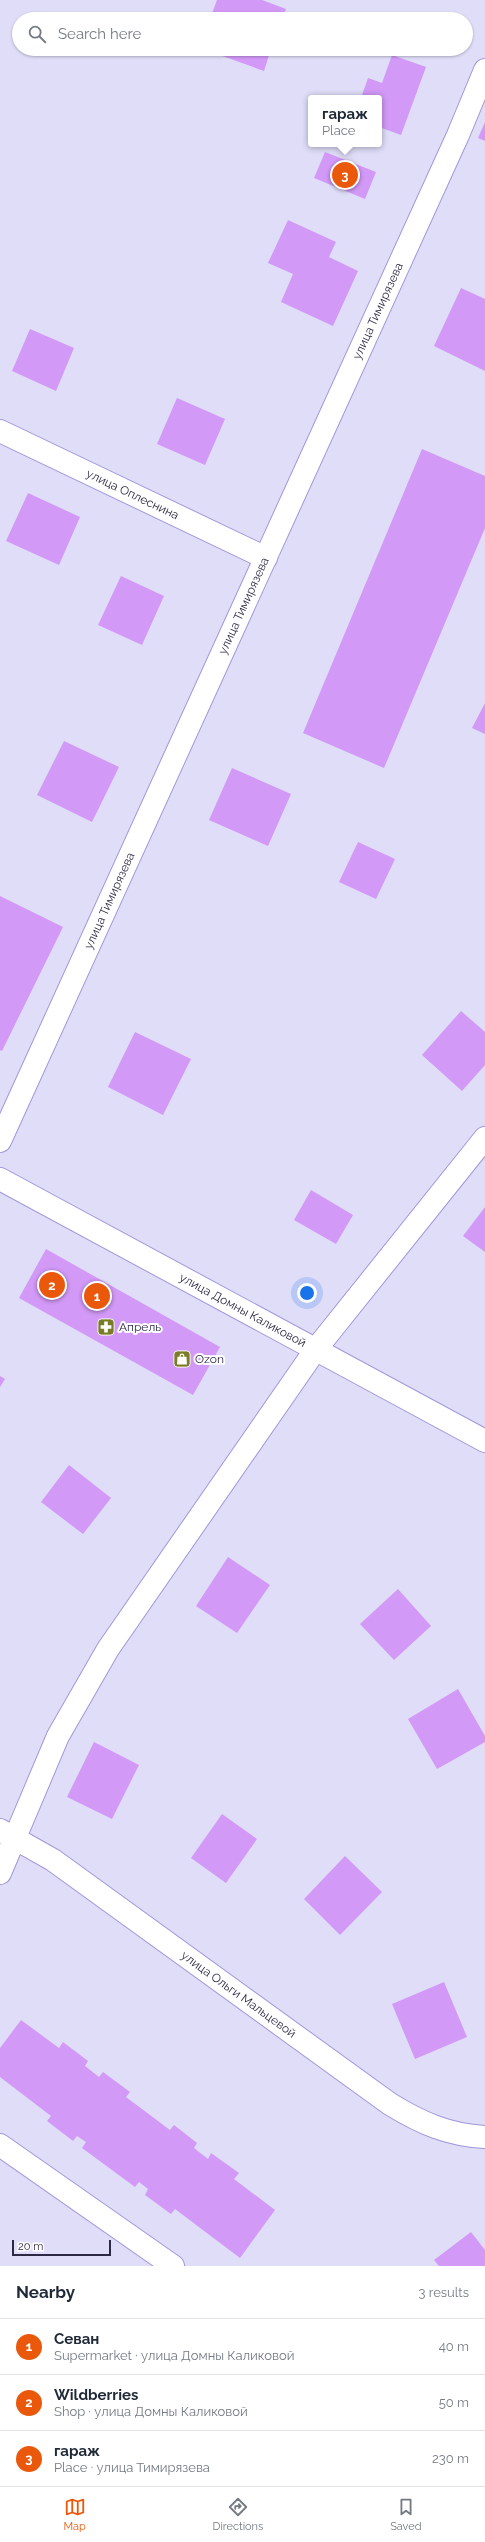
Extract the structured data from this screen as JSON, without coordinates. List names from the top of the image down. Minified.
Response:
{"streets":{"street":["улица Тимирязева","улица Оплеснина","улица Домны Каликовой","улица Ольги Мальцевой"]},"crossings":[["улица Тимирязева","улица Оплеснина"]],"places":{"pharmacy":["Апрель"],"shop":["Ozon"]},"scale_bar":"20 m","page":{"search":"Search here","popup":["гараж","Place"],"pins":["3","2","1"],"scale":"20 m","heading":["Nearby","3 results"],"list":[{"mark":"1","name":"Севан","note":"Supermarket · улица Домны Каликовой","value":"40 m"},{"mark":"2","name":"Wildberries","note":"Shop · улица Домны Каликовой","value":"50 m"},{"mark":"3","name":"гараж","note":"Place · улица Тимирязева","value":"230 m"}],"nav":["Map","Directions","Saved"]}}
